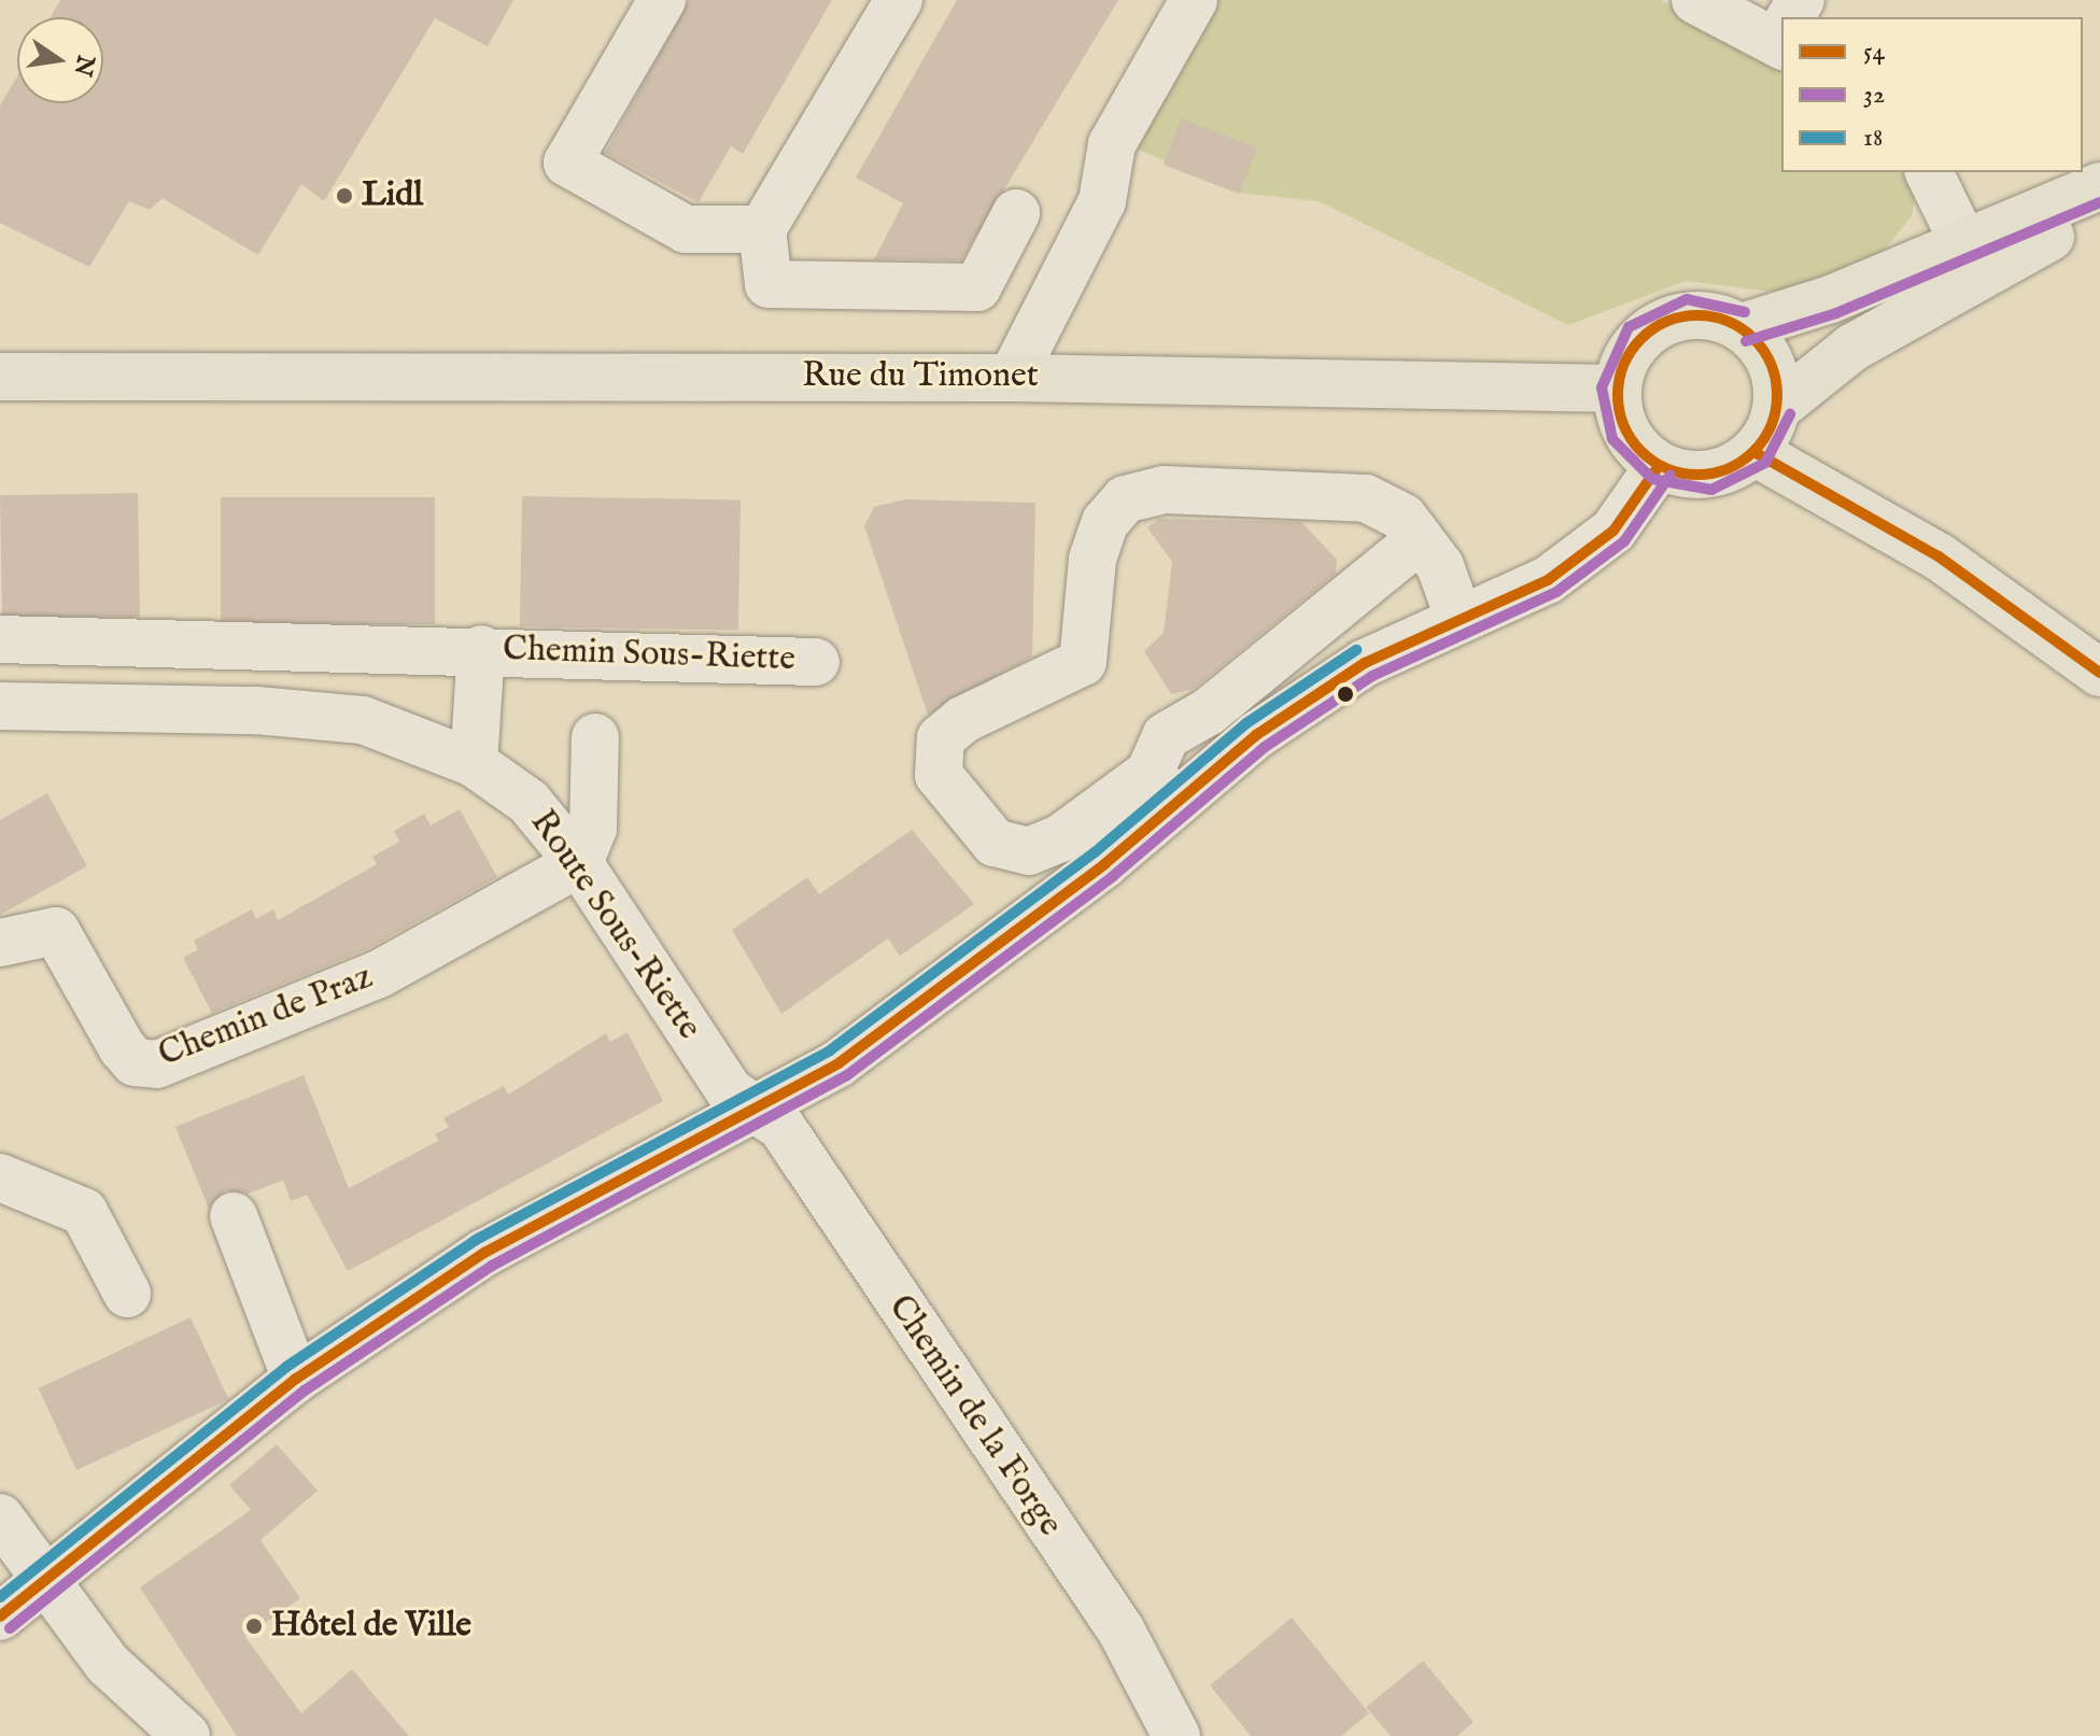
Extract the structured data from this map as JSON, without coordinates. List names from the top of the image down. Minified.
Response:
{"streets":{"main road":["Rue du Timonet"],"street":["Chemin Sous-Riette","Route Sous-Riette","Chemin de Praz","Chemin de la Forge"]},"crossings":[["Chemin Sous-Riette","Route Sous-Riette"],["Route Sous-Riette","Chemin de Praz"],["Route Sous-Riette","Chemin de la Forge"]],"places":["Lidl","Hôtel de Ville"],"lines":["transit line 32","transit line 54","transit line 18"],"legend":["54","32","18"],"north":"right"}
